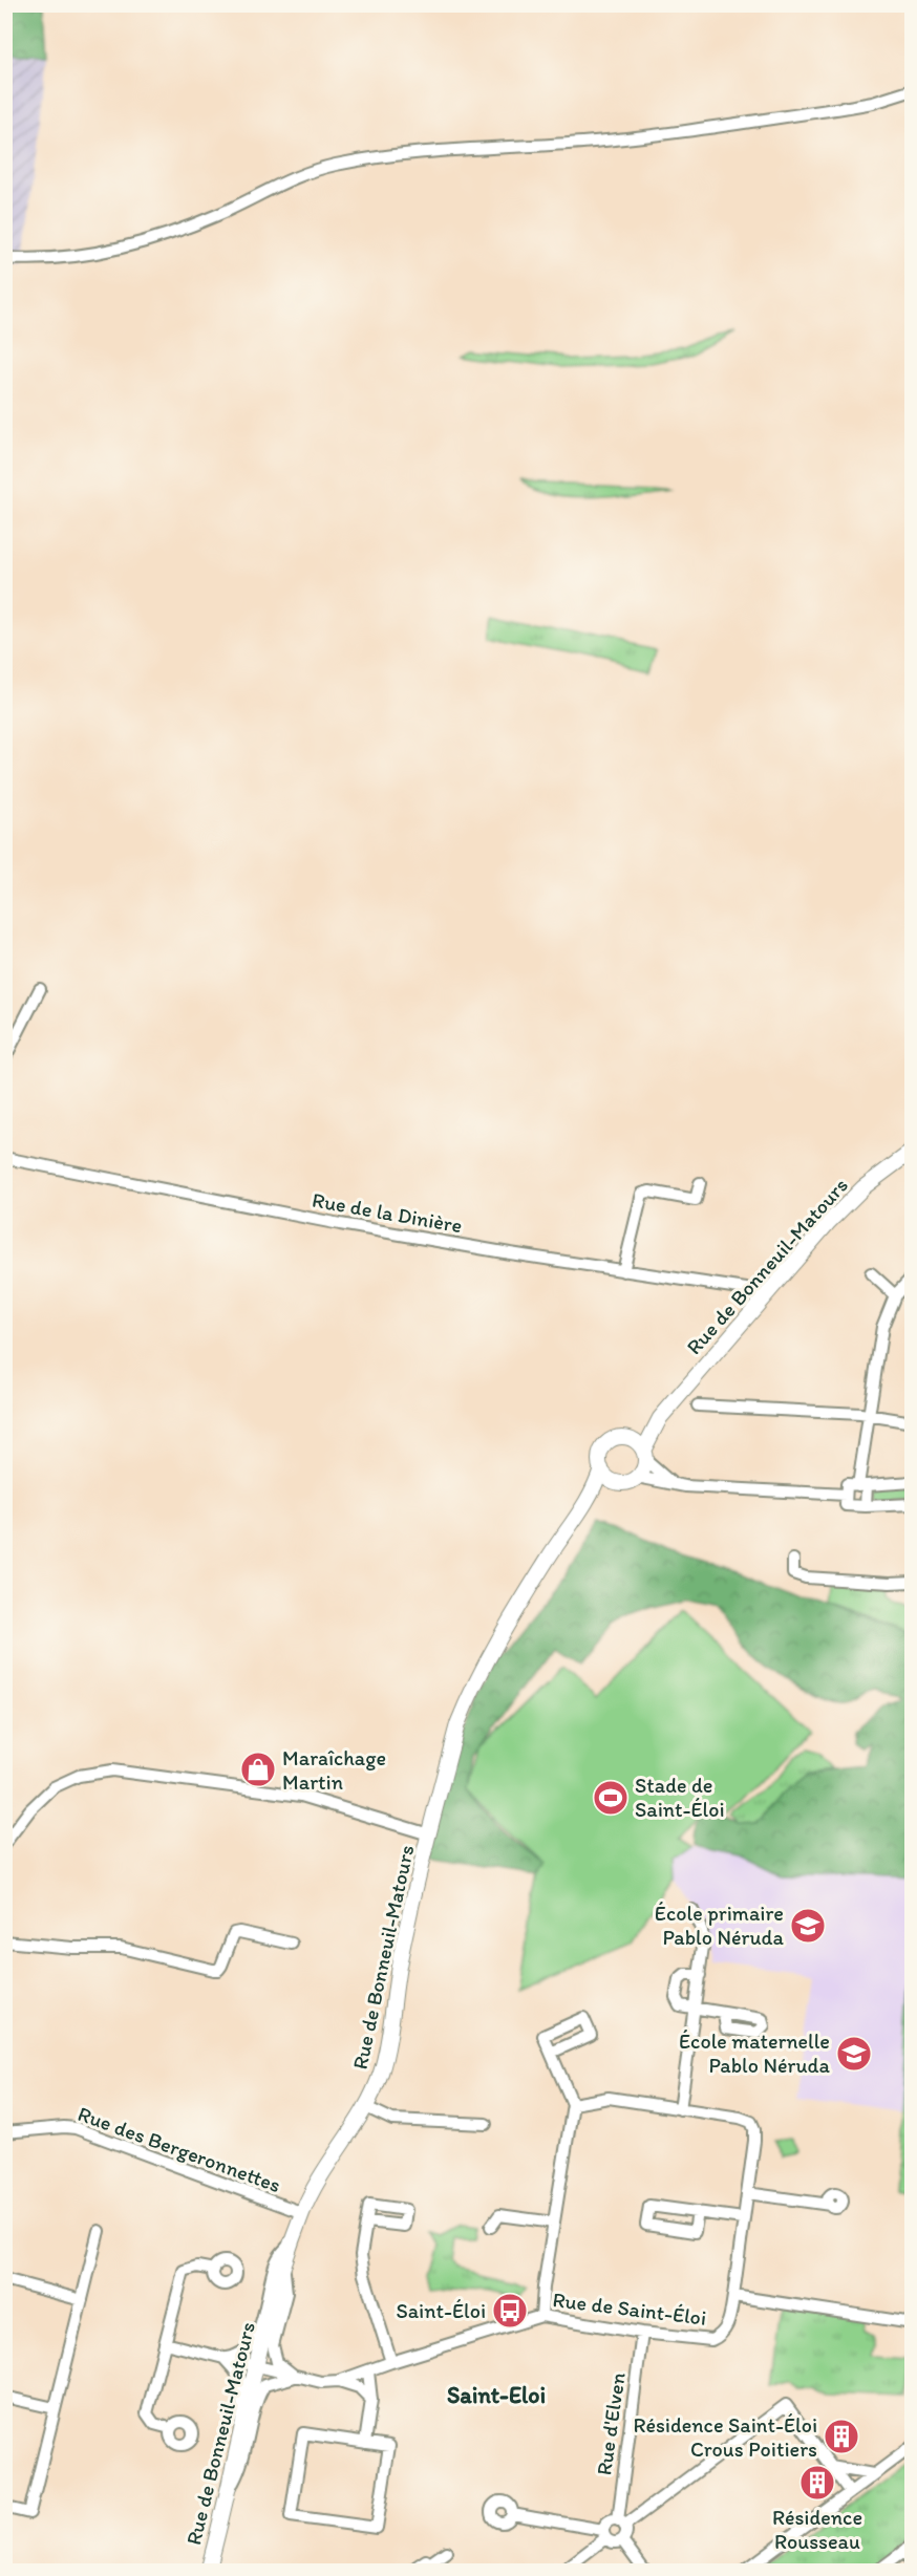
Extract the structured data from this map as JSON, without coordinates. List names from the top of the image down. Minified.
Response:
{"streets":{"main road":["Rue de Bonneuil-Matours"],"street":["Rue de la Dinière","Rue des Bergeronnettes","Rue de Saint-Éloi","Rue d'Elven"]},"crossings":[["Rue de la Dinière","Rue de Bonneuil-Matours"],["Rue de Bonneuil-Matours","Rue des Bergeronnettes"],["Rue de Bonneuil-Matours","Rue de Saint-Éloi"],["Rue de Saint-Éloi","Rue d'Elven"]],"districts":["Saint-Eloi"],"places":{"shop":["Maraîchage Martin"],"sports":["Stade de Saint-Éloi"],"school or university":["École primaire Pablo Néruda","École maternelle Pablo Néruda"],"bus stop":["Saint-Éloi"],"building":["Résidence Saint-Éloi Crous Poitiers","Résidence Rousseau"]}}
